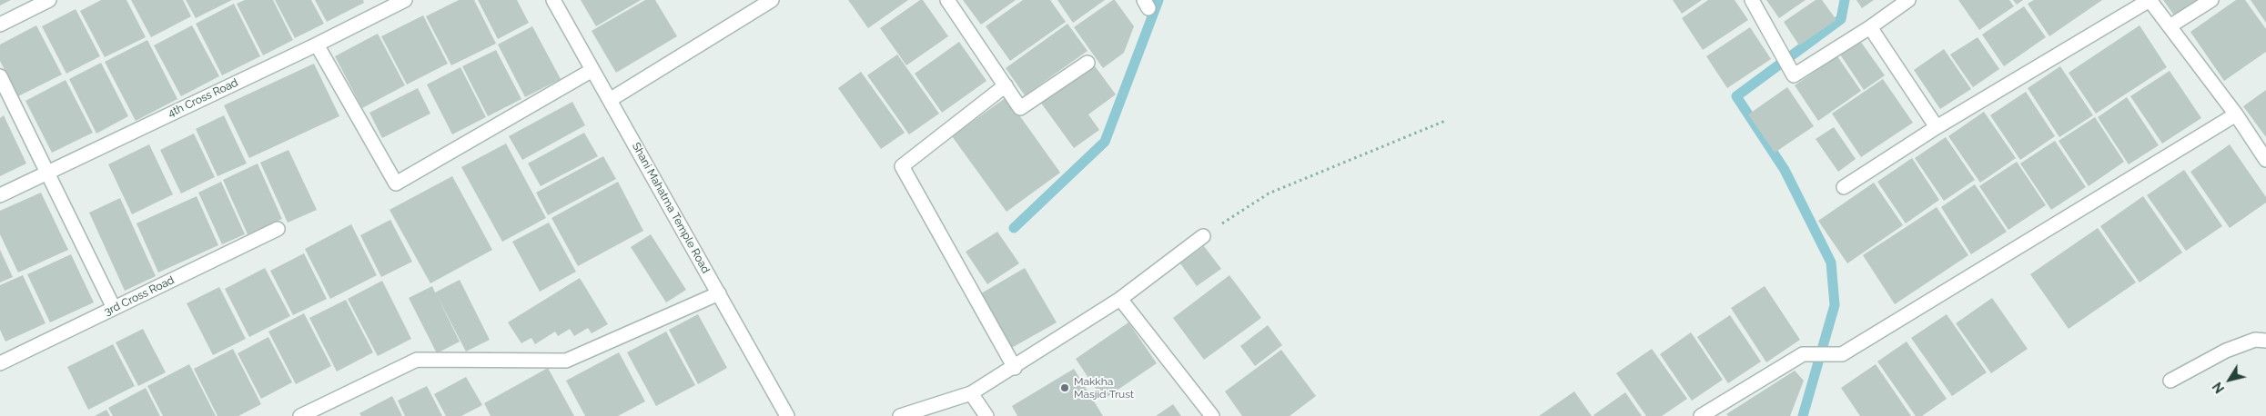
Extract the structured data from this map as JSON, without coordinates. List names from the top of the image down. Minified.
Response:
{"streets":{"street":["4th Cross Road","Shani Mahatma Temple Road","3rd Cross Road"]},"places":["Makkha Masjid Trust"],"north":"bottom left"}
